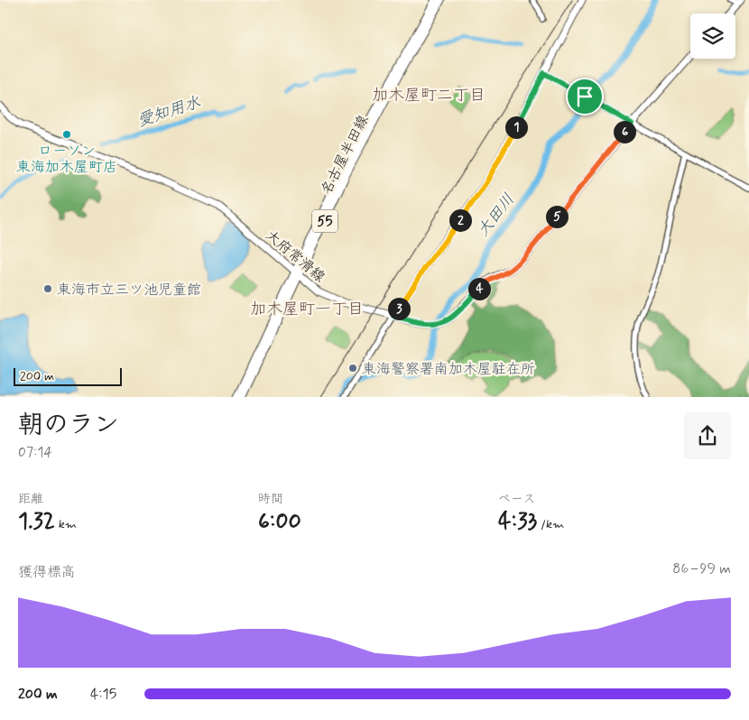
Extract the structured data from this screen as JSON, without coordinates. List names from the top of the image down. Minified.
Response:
{"streets":{"main road":["名古屋半田線","55","大府常滑線"]},"crossings":[["名古屋半田線","大府常滑線"]],"districts":["加木屋町二丁目","加木屋町一丁目"],"water":["愛知用水","大田川"],"places":["ローソン 東海加木屋町店","東海市立三ツ池児童館","東海警察署南加木屋駐在所"],"scale_bar":"200 m","page":{"pins":["1","6","5","2","4","3"],"scale":"200 m","heading":["朝のラン","07:14"],"stats":[["距離","1.32 km"],["時間","6:00"],["ペース","4:33 /km"]],"chart":["獲得標高","86–99 m"],"list":[{"name":"200 m","note":"4:15"}]}}
